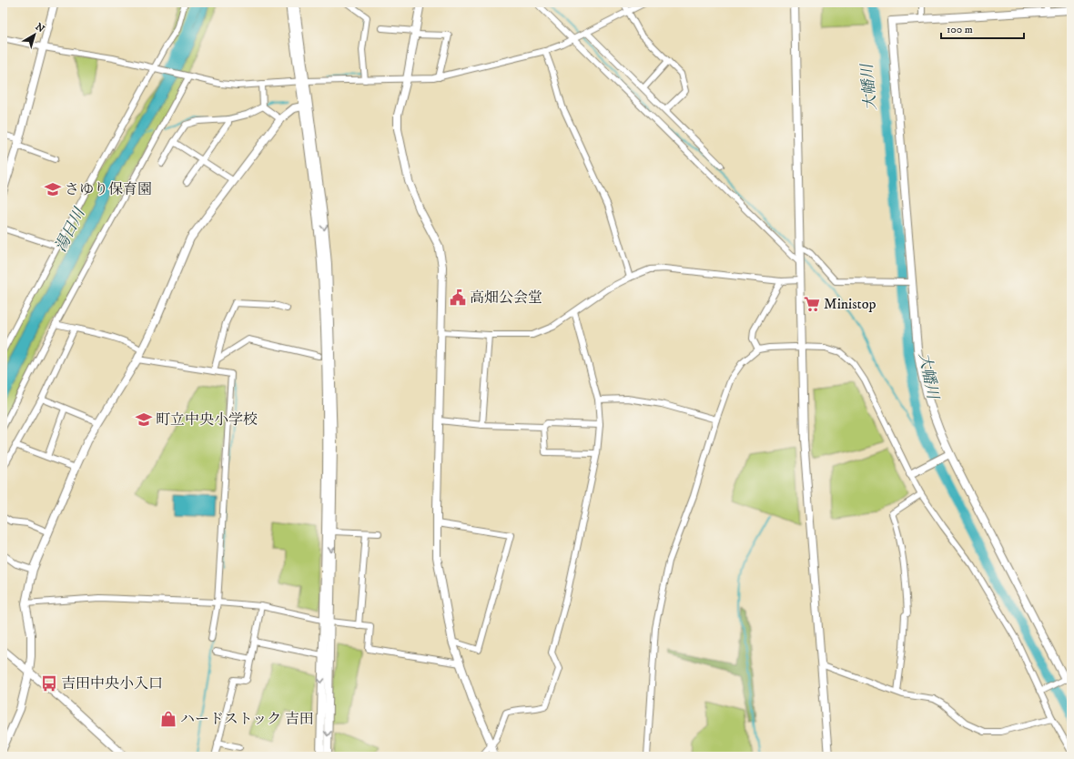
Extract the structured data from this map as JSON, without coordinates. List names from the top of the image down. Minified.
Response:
{"water":["大幡川","湯日川"],"places":{"school or university":["さゆり保育園","町立中央小学校"],"public building":["高畑公会堂"],"supermarket":["Ministop"],"bus stop":["吉田中央小入口"],"shop":["ハードストック 吉田"]},"scale_bar":"100 m","north":"top right"}
